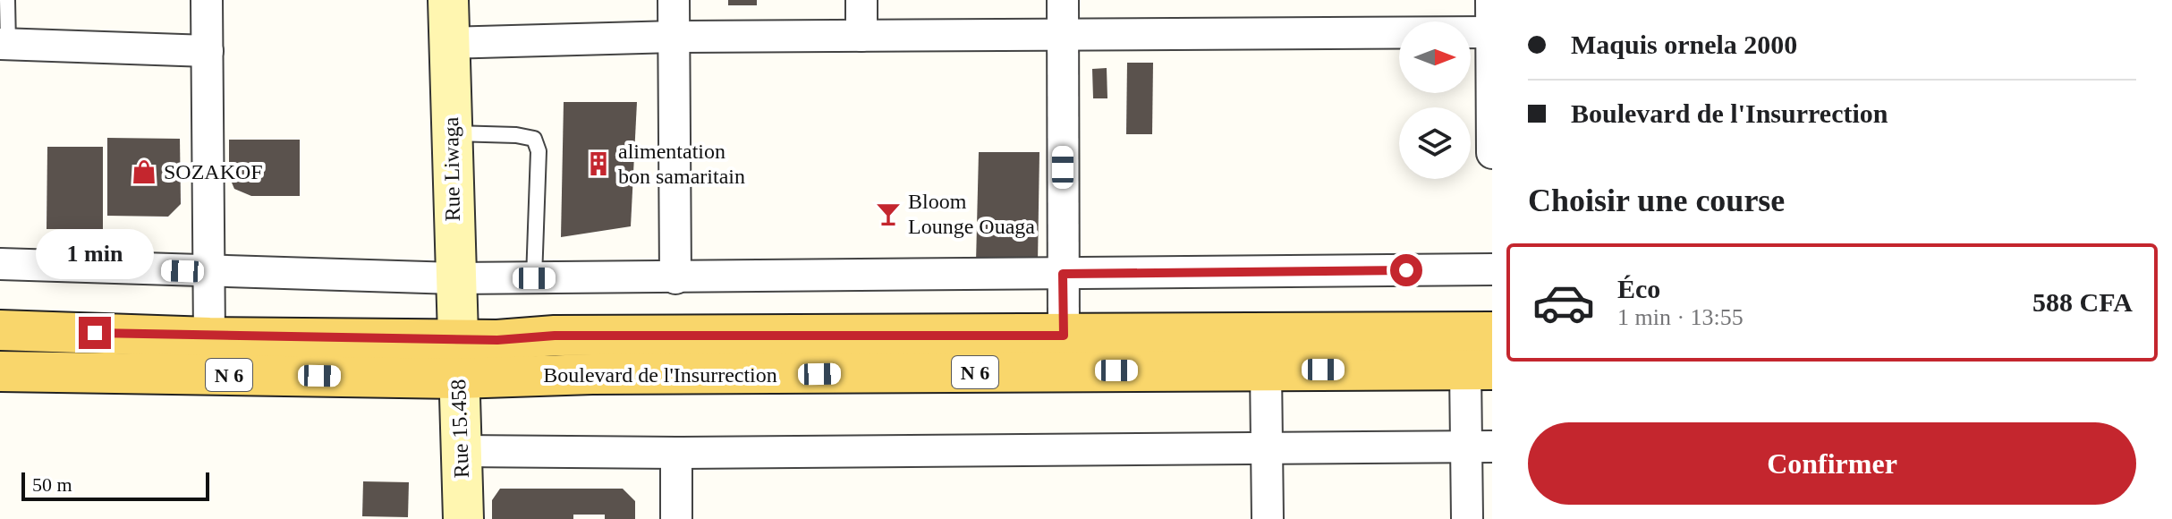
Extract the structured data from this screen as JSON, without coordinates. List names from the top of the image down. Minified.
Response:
{"streets":{"main road":["Rue Liwaga","N 6","Boulevard de l'Insurrection","Rue 15.458"]},"crossings":[["Rue Liwaga","Boulevard de l'Insurrection"],["Rue Liwaga","Rue 15.458"],["Boulevard de l'Insurrection","Rue 15.458"]],"places":{"building":["alimentation bon samaritain"],"shop":["SOZAKOF"],"bar":["Bloom Lounge Ouaga"]},"scale_bar":"50 m","north":"right","page":{"banner":["Maquis ornela 2000","Boulevard de l'Insurrection"],"heading":"Choisir une course","bubble":"1 min","list":[{"name":"Éco","note":"1 min · 13:55","value":"588 CFA"}],"buttons":"Confirmer","scale":"50 m"}}
